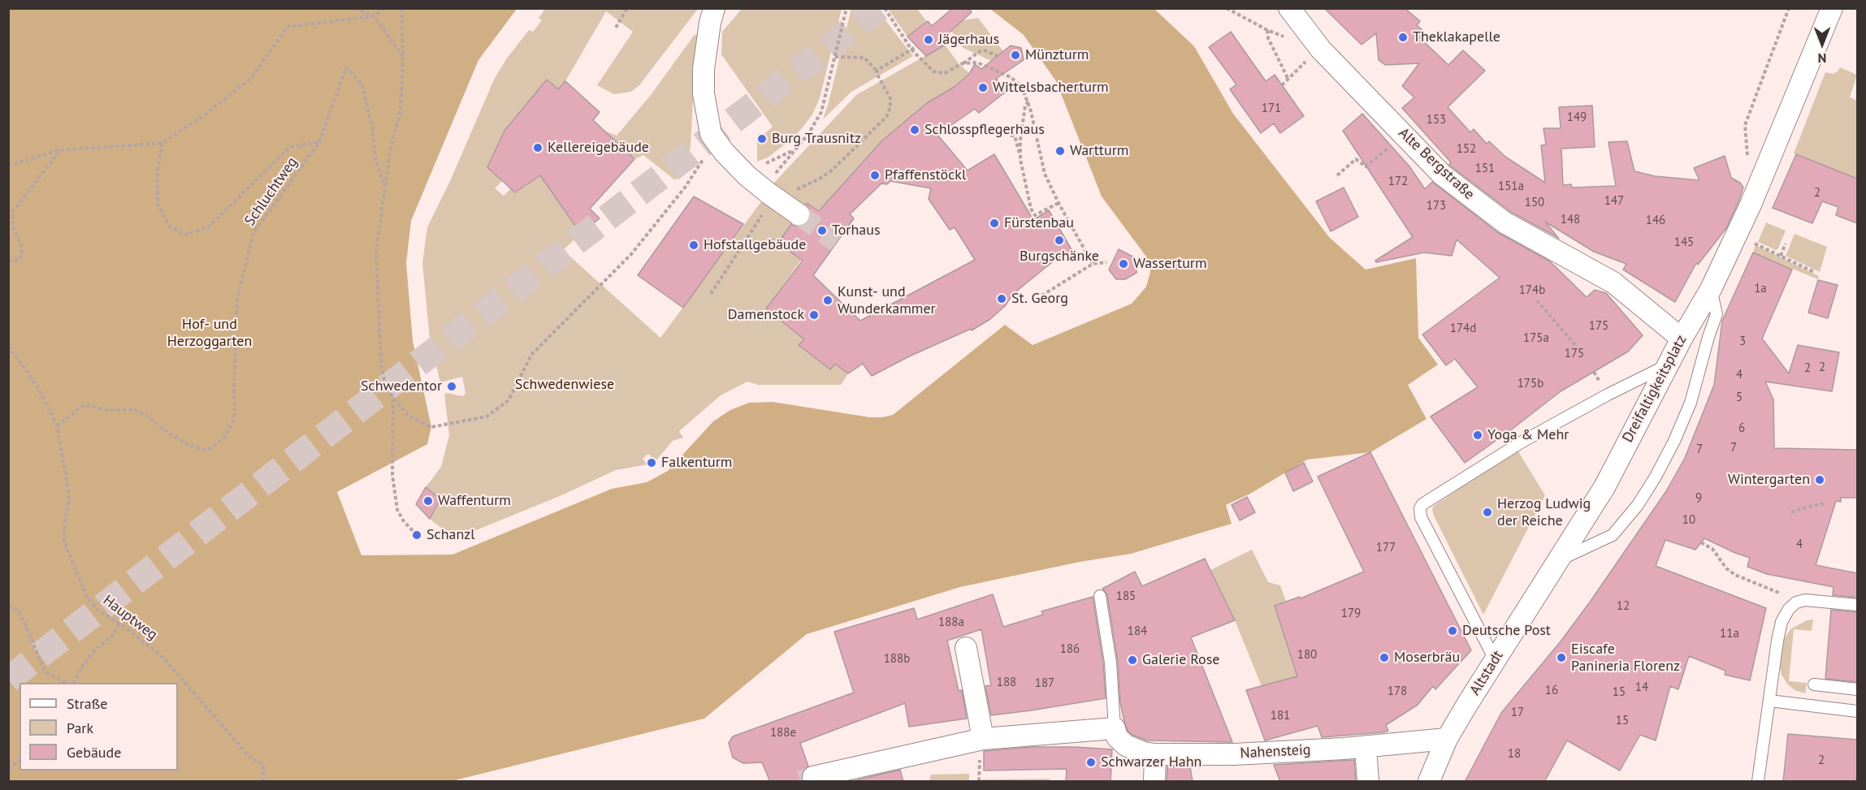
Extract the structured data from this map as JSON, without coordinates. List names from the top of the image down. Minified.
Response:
{"streets":{"street":["Alte Bergstraße","Dreifaltigkeitsplatz","Altstadt","Nahensteig"],"path":["Schluchtweg","Hauptweg"]},"crossings":[["Alte Bergstraße","Dreifaltigkeitsplatz"],["Schluchtweg","Hauptweg"],["Dreifaltigkeitsplatz","Altstadt"],["Altstadt","Nahensteig"]],"parks":["Hof- und Herzoggarten","Schwedenwiese"],"places":["Theklakapelle","Jägerhaus","Münzturm","Wittelsbacherturm","Schlosspflegerhaus","Burg Trausnitz","Kellereigebäude","Wartturm","Pfaffenstöckl","Fürstenbau","Torhaus","Burgschänke","Hofstallgebäude","Wasserturm","St. Georg","Kunst- und Wunderkammer","Damenstock","Schwedentor","Yoga & Mehr","Falkenturm","Wintergarten","Waffenturm","Herzog Ludwig der Reiche","Schanzl","Deutsche Post","Moserbräu","Eiscafe Panineria Florenz","Galerie Rose","Schwarzer Hahn"],"house_numbers":["171","149","153","152","151","172","151a","2","147","150","173","148","146","145","1a","174b","175","174d","175a","3","175","2","2","4","175b","5","6","7","7","9","10","4","177","185","12","179","188a","184","11a","186","180","188b","188","187","14","16","178","15","17","181","15","188e","18","2"],"legend":["Straße","Park","Gebäude"],"north":"bottom"}
